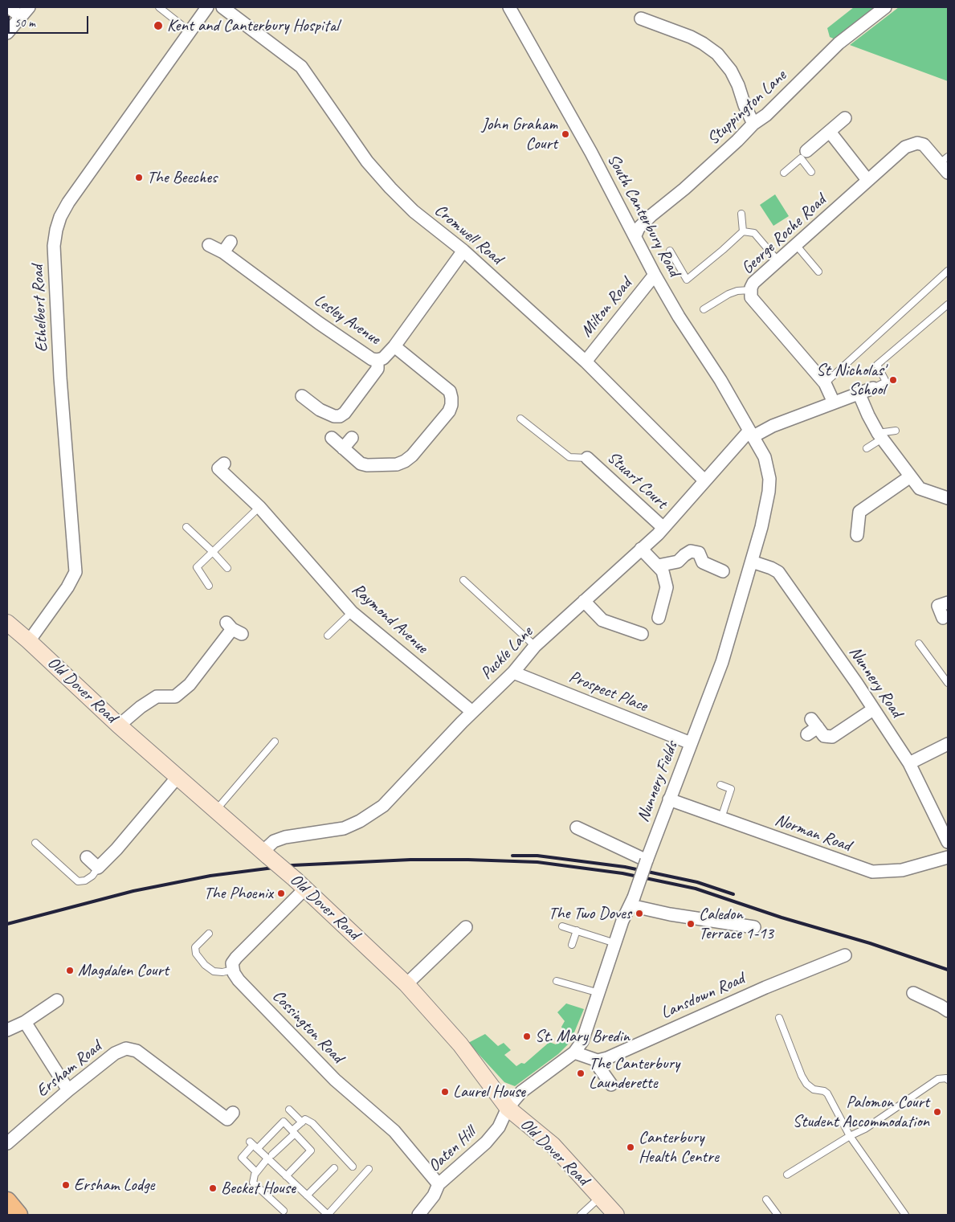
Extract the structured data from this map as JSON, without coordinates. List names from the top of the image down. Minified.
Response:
{"streets":{"street":["Stuppington Lane","South Canterbury Road","Cromwell Road","George Roche Road","Milton Road","Ethelbert Road","Lesley Avenue","Stuart Court","Raymond Avenue","Puckle Lane","Nunnery Road","Old Dover Road","Prospect Place","Nunnery Fields","Norman Road","Lansdown Road","Cossington Road","Ersham Road","Oaten Hill"]},"crossings":[["Stuppington Lane","South Canterbury Road"],["South Canterbury Road","Milton Road"],["South Canterbury Road","Puckle Lane"],["South Canterbury Road","Nunnery Fields"],["Cromwell Road","Milton Road"],["Cromwell Road","Lesley Avenue"],["Cromwell Road","Puckle Lane"],["Ethelbert Road","Old Dover Road"],["Stuart Court","Puckle Lane"],["Raymond Avenue","Puckle Lane"],["Puckle Lane","Old Dover Road"],["Puckle Lane","Prospect Place"],["Puckle Lane","Nunnery Fields"],["Nunnery Road","Nunnery Fields"],["Old Dover Road","Nunnery Fields"],["Old Dover Road","Oaten Hill"],["Prospect Place","Nunnery Fields"],["Nunnery Fields","Norman Road"],["Nunnery Fields","Oaten Hill"],["Cossington Road","Oaten Hill"]],"places":["Kent and Canterbury Hospital","John Graham Court","The Beeches","St Nicholas' School","The Phoenix","The Two Doves","Caledon Terrace 1-13","Magdalen Court","St. Mary Bredin","The Canterbury Launderette","Laurel House","Palomon Court Student Accommodation","Canterbury Health Centre","Ersham Lodge","Becket House"],"scale_bar":"50 m"}
